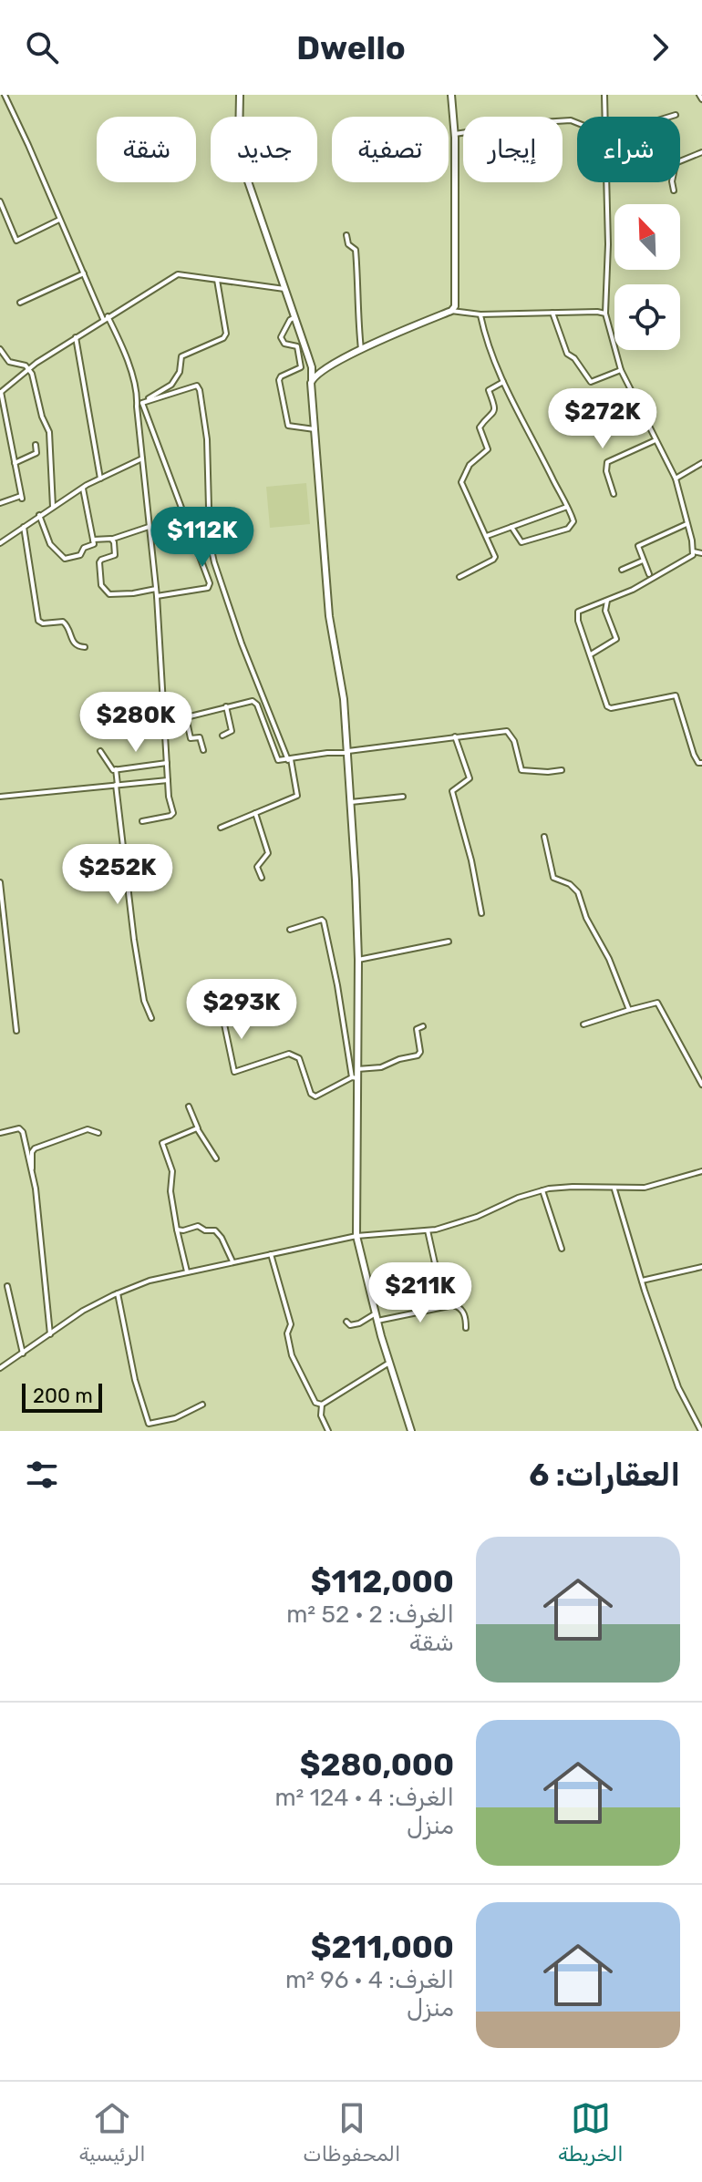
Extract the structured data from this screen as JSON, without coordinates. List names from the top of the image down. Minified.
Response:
{"scale_bar":"200 m","north":"top left","page":{"header":"Dwello","chip":["شراء","إيجار","تصفية","جديد","شقة"],"price":["$272K","$112K","$280K","$252K","$293K","$211K"],"scale":"200 m","heading":"العقارات: 6","list":[{"name":"$112,000","note":"الغرف: 2 · 52 m² · شقة"},{"name":"$280,000","note":"الغرف: 4 · 124 m² · منزل"},{"name":"$211,000","note":"الغرف: 4 · 96 m² · منزل"}],"tabs":["الخريطة","المحفوظات","الرئيسية"]}}
